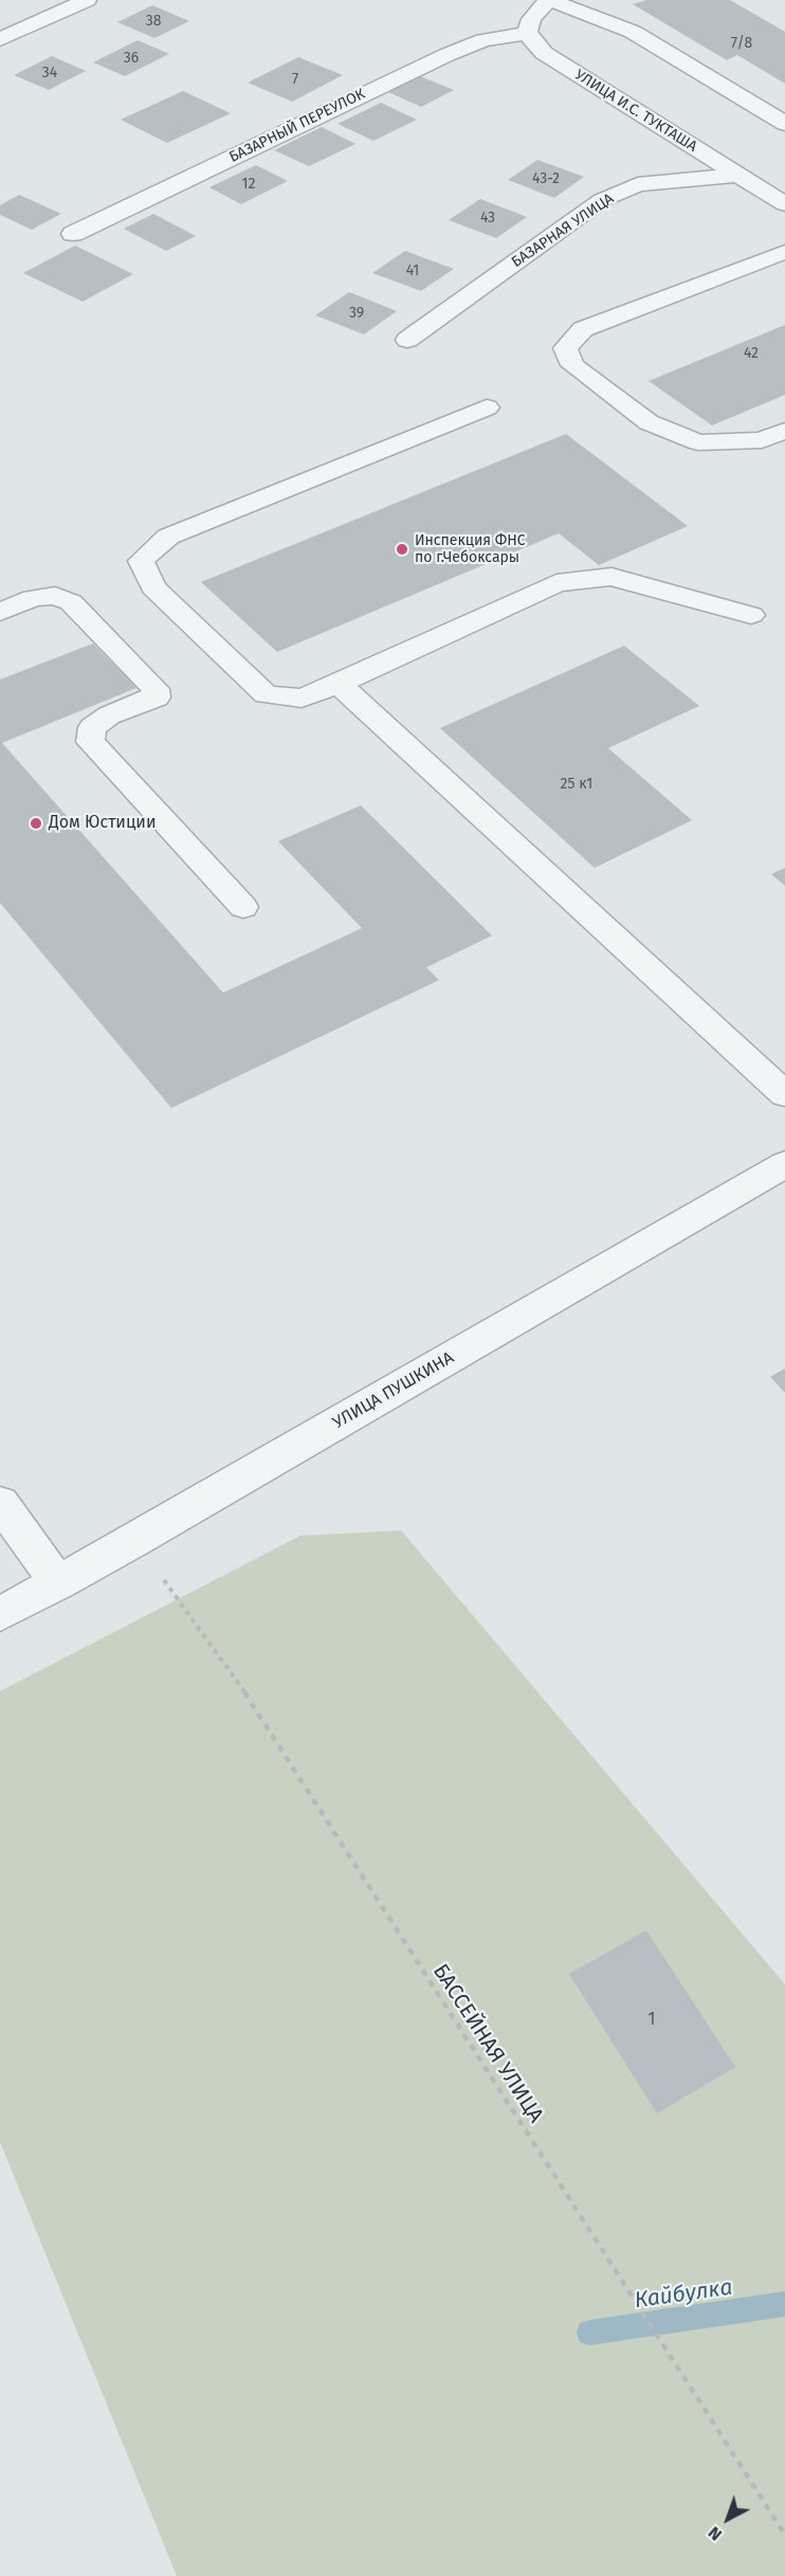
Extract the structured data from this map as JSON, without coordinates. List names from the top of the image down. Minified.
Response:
{"streets":{"street":["УЛИЦА И.С. ТУКТАША","БАЗАРНЫЙ ПЕРЕУЛОК","БАЗАРНАЯ УЛИЦА","УЛИЦА ПУШКИНА"],"path":["БАССЕЙНАЯ УЛИЦА"]},"crossings":[["УЛИЦА И.С. ТУКТАША","БАЗАРНЫЙ ПЕРЕУЛОК"],["УЛИЦА И.С. ТУКТАША","БАЗАРНАЯ УЛИЦА"]],"water":["Кайбулка"],"places":["Инспекция ФНС по г.Чебоксары","Дом Юстиции"],"house_numbers":["38","7/8","36","34","7","43-2","12","43","41","39","42","25 к1","1"],"north":"bottom left"}
